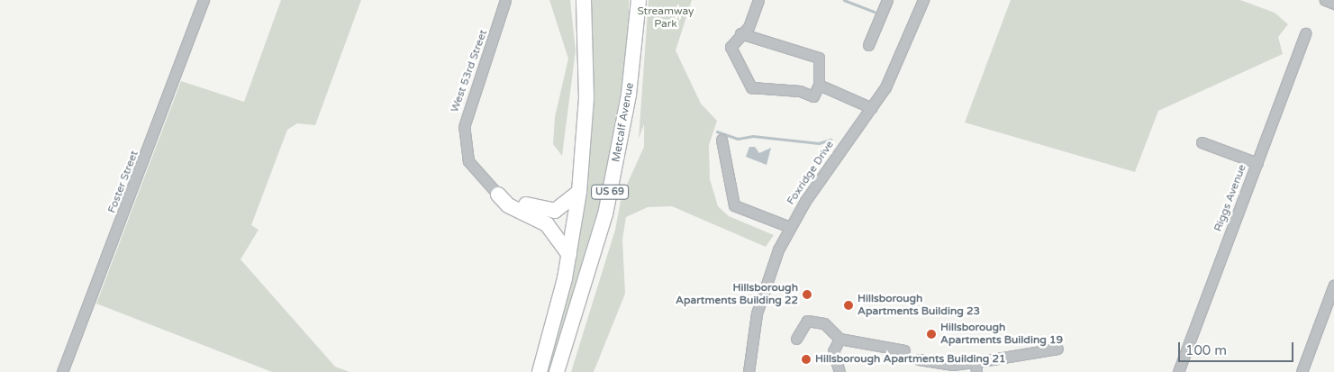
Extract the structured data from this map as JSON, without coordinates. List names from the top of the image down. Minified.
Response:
{"streets":{"highway":["Metcalf Avenue","US 69"],"street":["West 53rd Street","Foxridge Drive","Foster Street","Riggs Avenue"]},"parks":["Streamway Park"],"places":["Hillsborough Apartments Building 22","Hillsborough Apartments Building 23","Hillsborough Apartments Building 19","Hillsborough Apartments Building 21"],"scale_bar":"100 m"}
